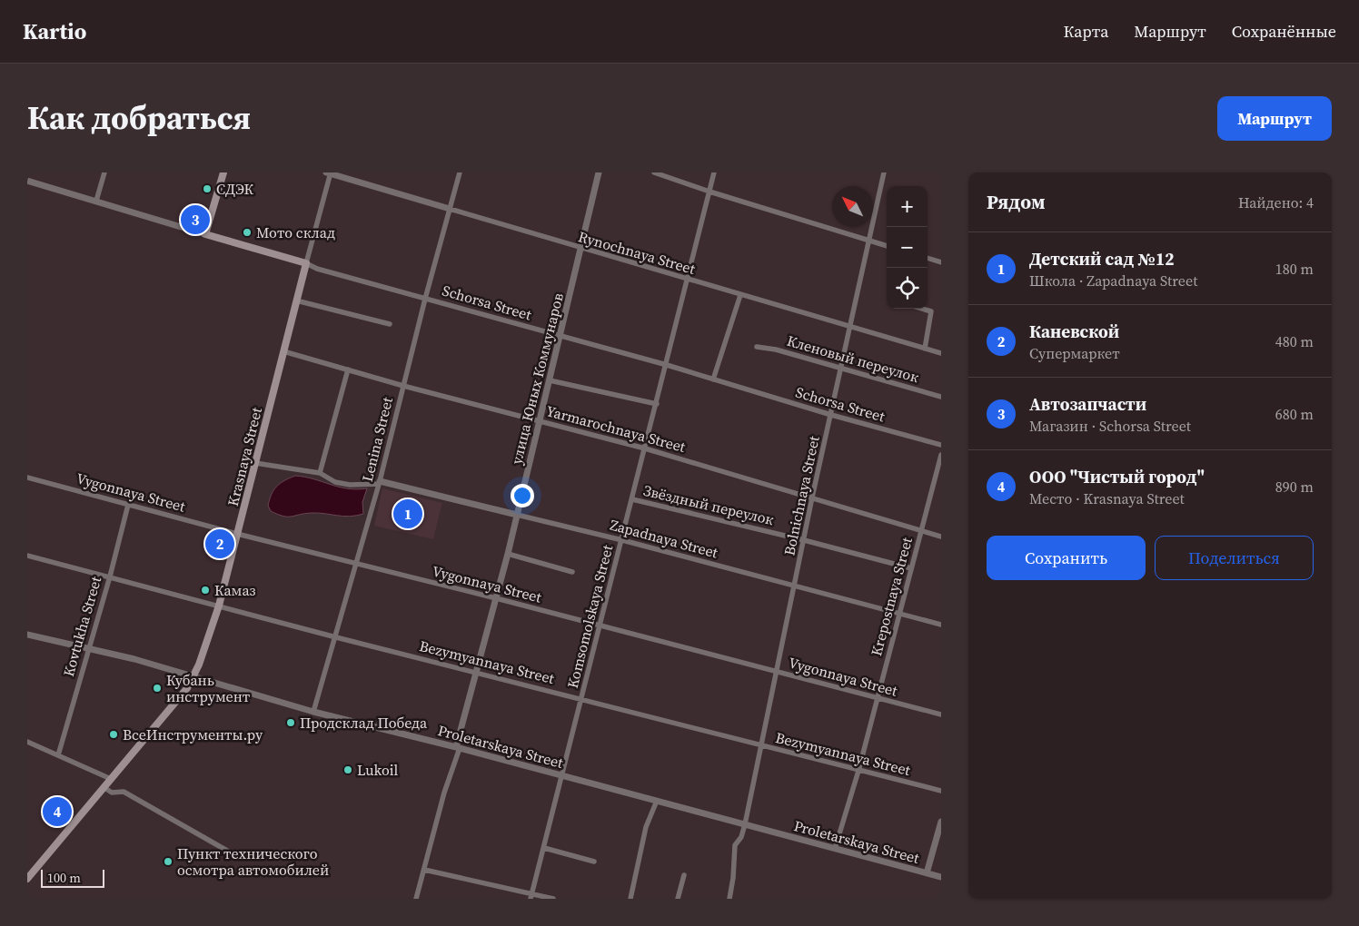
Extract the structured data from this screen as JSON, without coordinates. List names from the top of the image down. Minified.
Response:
{"streets":{"main road":["Schorsa Street","Krasnaya Street"],"street":["Rynochnaya Street","Кленовый переулок","улица Юных Коммунаров","Yarmarochnaya Street","Lenina Street","Vygonnaya Street","Bolnichnaya Street","Звёздный переулок","Zapadnaya Street","Krepostnaya Street","Komsomolskaya Street","Kovtukha Street","Bezymyannaya Street","Proletarskaya Street"]},"crossings":[["Rynochnaya Street","улица Юных Коммунаров"],["Rynochnaya Street","Lenina Street"],["Rynochnaya Street","Krasnaya Street"],["Rynochnaya Street","Bolnichnaya Street"],["Rynochnaya Street","Komsomolskaya Street"],["Schorsa Street","улица Юных Коммунаров"],["Schorsa Street","Lenina Street"],["Schorsa Street","Krasnaya Street"],["Schorsa Street","Bolnichnaya Street"],["Schorsa Street","Komsomolskaya Street"],["Кленовый переулок","Bolnichnaya Street"],["улица Юных Коммунаров","Yarmarochnaya Street"],["улица Юных Коммунаров","Vygonnaya Street"],["улица Юных Коммунаров","Zapadnaya Street"],["улица Юных Коммунаров","Bezymyannaya Street"],["улица Юных Коммунаров","Proletarskaya Street"],["Yarmarochnaya Street","Lenina Street"],["Yarmarochnaya Street","Krasnaya Street"],["Yarmarochnaya Street","Bolnichnaya Street"],["Yarmarochnaya Street","Krepostnaya Street"],["Yarmarochnaya Street","Komsomolskaya Street"],["Lenina Street","Vygonnaya Street"],["Lenina Street","Zapadnaya Street"],["Lenina Street","Bezymyannaya Street"],["Lenina Street","Proletarskaya Street"],["Krasnaya Street","Vygonnaya Street"],["Krasnaya Street","Bezymyannaya Street"],["Krasnaya Street","Proletarskaya Street"],["Vygonnaya Street","Bolnichnaya Street"],["Vygonnaya Street","Krepostnaya Street"],["Vygonnaya Street","Komsomolskaya Street"],["Vygonnaya Street","Kovtukha Street"],["Bolnichnaya Street","Звёздный переулок"],["Bolnichnaya Street","Zapadnaya Street"],["Bolnichnaya Street","Bezymyannaya Street"],["Bolnichnaya Street","Proletarskaya Street"],["Звёздный переулок","Krepostnaya Street"],["Звёздный переулок","Komsomolskaya Street"],["Zapadnaya Street","Krepostnaya Street"],["Zapadnaya Street","Komsomolskaya Street"],["Krepostnaya Street","Bezymyannaya Street"],["Krepostnaya Street","Proletarskaya Street"],["Komsomolskaya Street","Bezymyannaya Street"],["Komsomolskaya Street","Proletarskaya Street"],["Kovtukha Street","Bezymyannaya Street"],["Kovtukha Street","Proletarskaya Street"]],"places":["СДЭК","Мото склад","Камаз","Кубань инструмент","Продсклад Победа","ВсеИнструменты.ру","Lukoil","Пункт технического осмотра автомобилей"],"scale_bar":"100 m","north":"top left","page":{"header":"Kartio","nav":["Карта","Маршрут","Сохранённые"],"title":"Как добраться","buttons":["Маршрут",["Сохранить","Поделиться"]],"heading":["Рядом","Найдено: 4"],"map_buttons":["+","−"],"pins":["3","1","2","4"],"list":[{"mark":"1","name":"Детский сад №12","note":"Школа · Zapadnaya Street","value":"180 m"},{"mark":"2","name":"Каневской","note":"Супермаркет","value":"480 m"},{"mark":"3","name":"Автозапчасти","note":"Магазин · Schorsa Street","value":"680 m"},{"mark":"4","name":"ООО \"Чистый город\"","note":"Место · Krasnaya Street","value":"890 m"}],"scale":"100 m"}}
